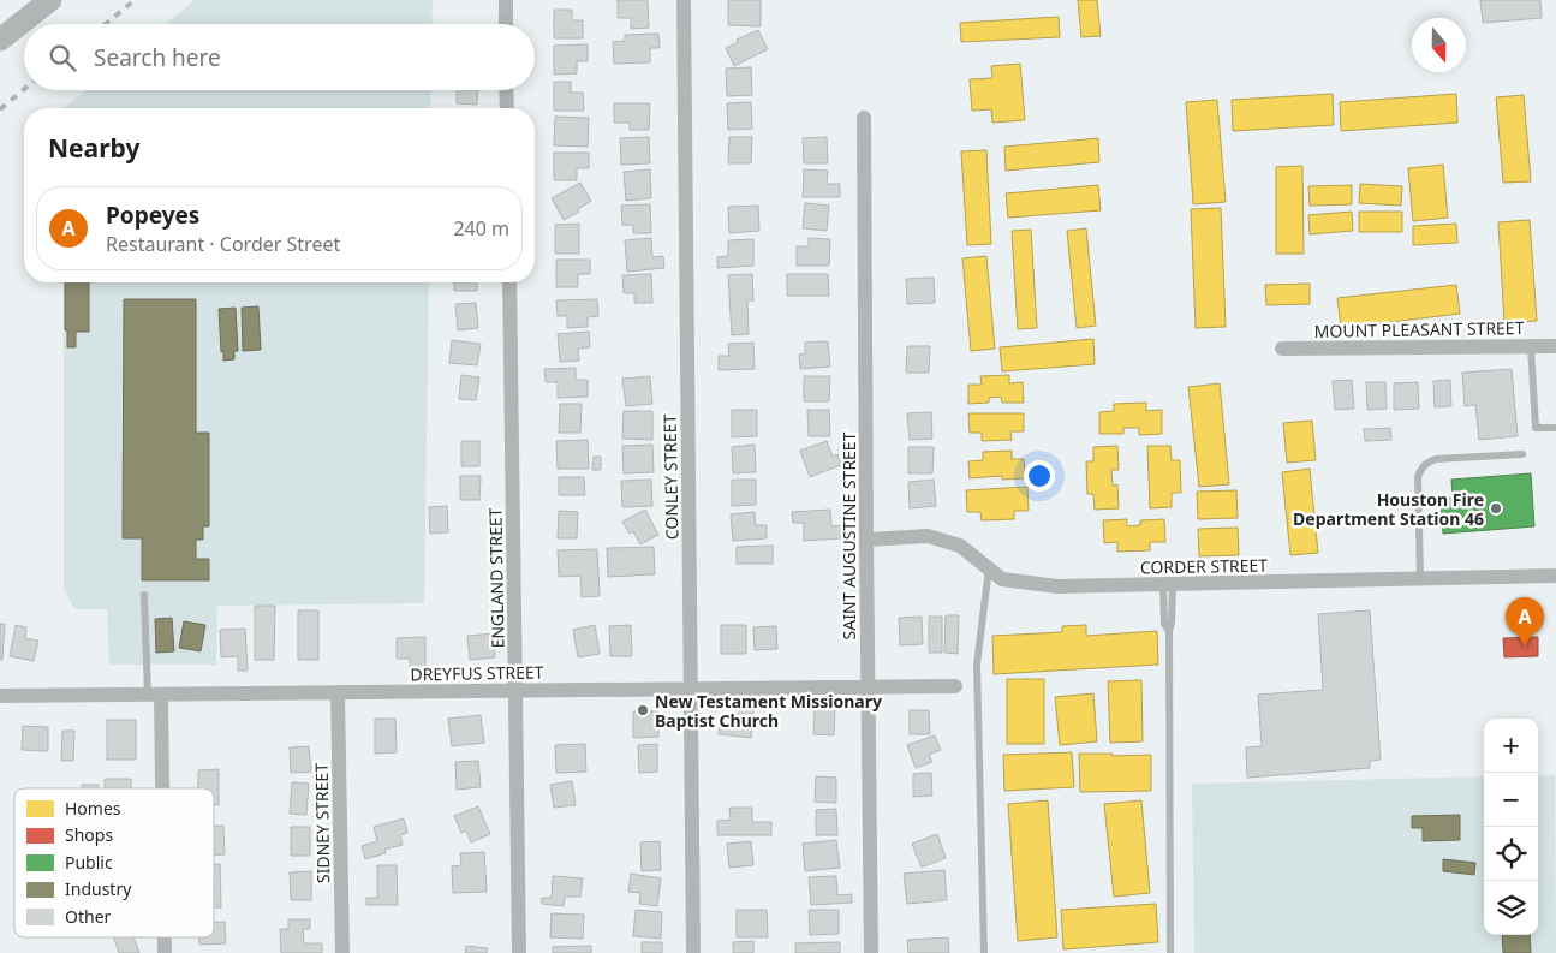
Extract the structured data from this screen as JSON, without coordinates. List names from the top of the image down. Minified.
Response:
{"streets":{"street":["MOUNT PLEASANT STREET","CONLEY STREET","SAINT AUGUSTINE STREET","CORDER STREET","ENGLAND STREET","DREYFUS STREET","SIDNEY STREET"]},"crossings":[["CONLEY STREET","DREYFUS STREET"],["SAINT AUGUSTINE STREET","CORDER STREET"],["SAINT AUGUSTINE STREET","DREYFUS STREET"],["ENGLAND STREET","DREYFUS STREET"],["DREYFUS STREET","SIDNEY STREET"]],"places":["Houston Fire Department Station 46","New Testament Missionary Baptist Church"],"legend":["Homes","Shops","Public","Industry","Other"],"north":"bottom","page":{"search":"Search here","heading":"Nearby","list":[{"mark":"A","name":"Popeyes","note":"Restaurant · Corder Street","value":"240 m"}],"pins":"A","map_buttons":["+","−"]}}
